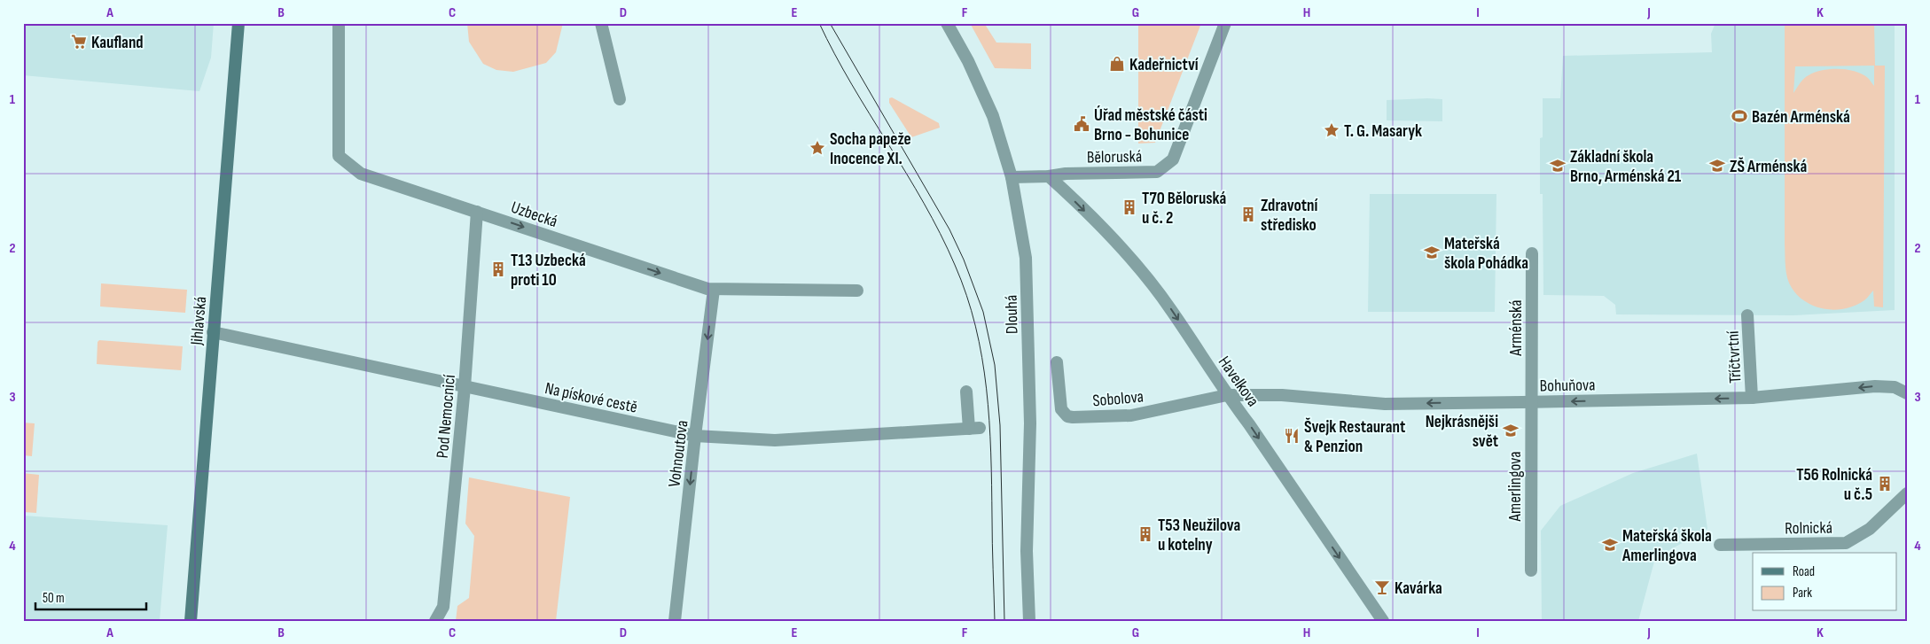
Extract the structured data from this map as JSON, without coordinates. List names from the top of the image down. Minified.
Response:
{"streets":{"main road":["Jihlavská"],"street":["Běloruská","Uzbecká","Dlouhá","Arménská","Tříčtvrtní","Havelkova","Bohuňova","Na pískové cestě","Sobolova","Pod Nemocnicí","Vohnoutova","Amerlingova","Rolnická"]},"crossings":[["Běloruská","Dlouhá"],["Běloruská","Havelkova"],["Uzbecká","Pod Nemocnicí"],["Uzbecká","Vohnoutova"],["Jihlavská","Na pískové cestě"],["Arménská","Bohuňova"],["Arménská","Amerlingova"],["Tříčtvrtní","Bohuňova"],["Havelkova","Bohuňova"],["Havelkova","Sobolova"],["Bohuňova","Sobolova"],["Bohuňova","Amerlingova"],["Na pískové cestě","Pod Nemocnicí"],["Na pískové cestě","Vohnoutova"]],"one_way":["Uzbecká","Havelkova","Bohuňova","Vohnoutova"],"places":{"supermarket":["Kaufland"],"shop":["Kadeřnictví"],"sports":["Bazén Arménská"],"public building":["Úřad městské části Brno - Bohunice"],"place":["T. G. Masaryk","Socha papeže Inocence XI."],"school or university":["Základní škola Brno, Arménská 21","ZŠ Arménská","Mateřská škola Pohádka","Nejkrásnějši svět","Mateřská škola Amerlingova"],"building":["T70 Běloruská u č. 2","Zdravotní středisko","T13 Uzbecká proti 10","T56 Rolnická u č.5","T53 Neužilova u kotelny"],"restaurant":["Švejk Restaurant & Penzion"],"bar":["Kavárka"]},"legend":["Road","Park"],"scale_bar":"50 m","grid":{"columns":["A","B","C","D","E","F","G","H","I","J","K"],"rows":["1","2","3","4"]}}
